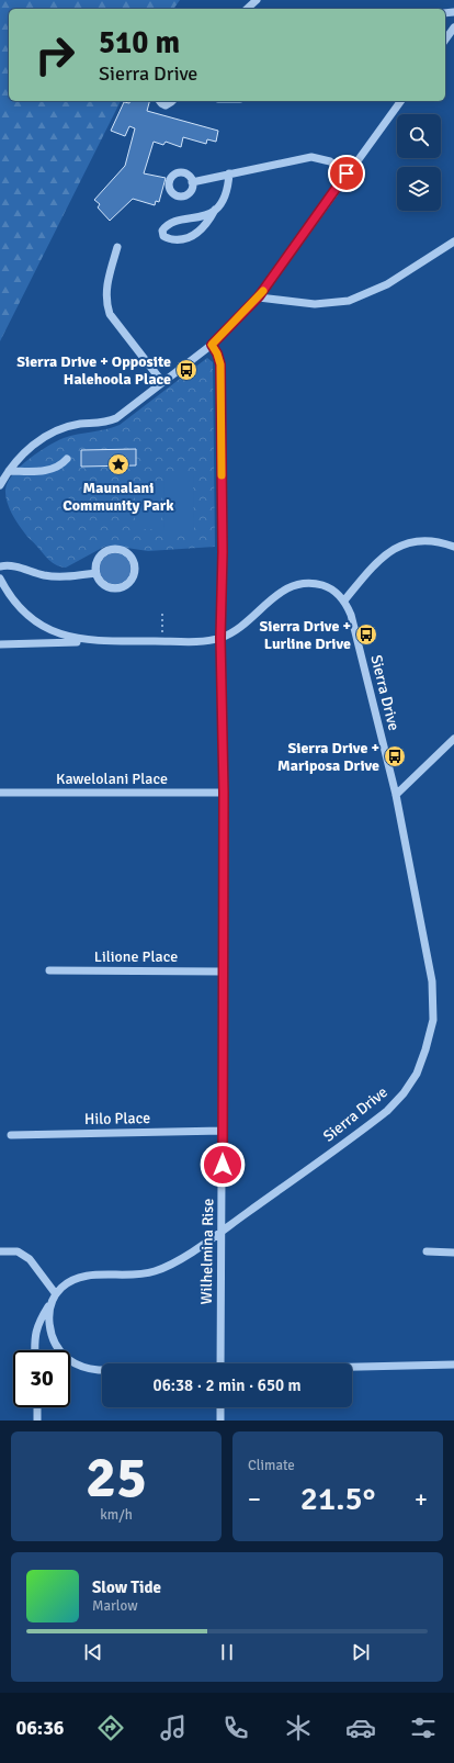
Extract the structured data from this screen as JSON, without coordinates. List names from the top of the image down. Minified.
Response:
{"streets":{"street":["Sierra Drive","Kawelolani Place","Lilione Place","Hilo Place","Wilhelmina Rise"]},"crossings":[["Sierra Drive","Wilhelmina Rise"],["Kawelolani Place","Wilhelmina Rise"],["Lilione Place","Wilhelmina Rise"],["Hilo Place","Wilhelmina Rise"]],"places":{"bus stop":["Sierra Drive + Opposite Halehoola Place","Sierra Drive + Lurline Drive","Sierra Drive + Mariposa Drive"],"place":["Maunalani Community Park"]},"page":{"turn":["510 m","Sierra Drive"],"limit":"30","trip":"06:38 · 2 min · 650 m","tile":[["25","km/h"],"Climate"],"heat":["−","21.5°","+"],"song":["Slow Tide","Marlow"],"tabs":"06:36"}}
